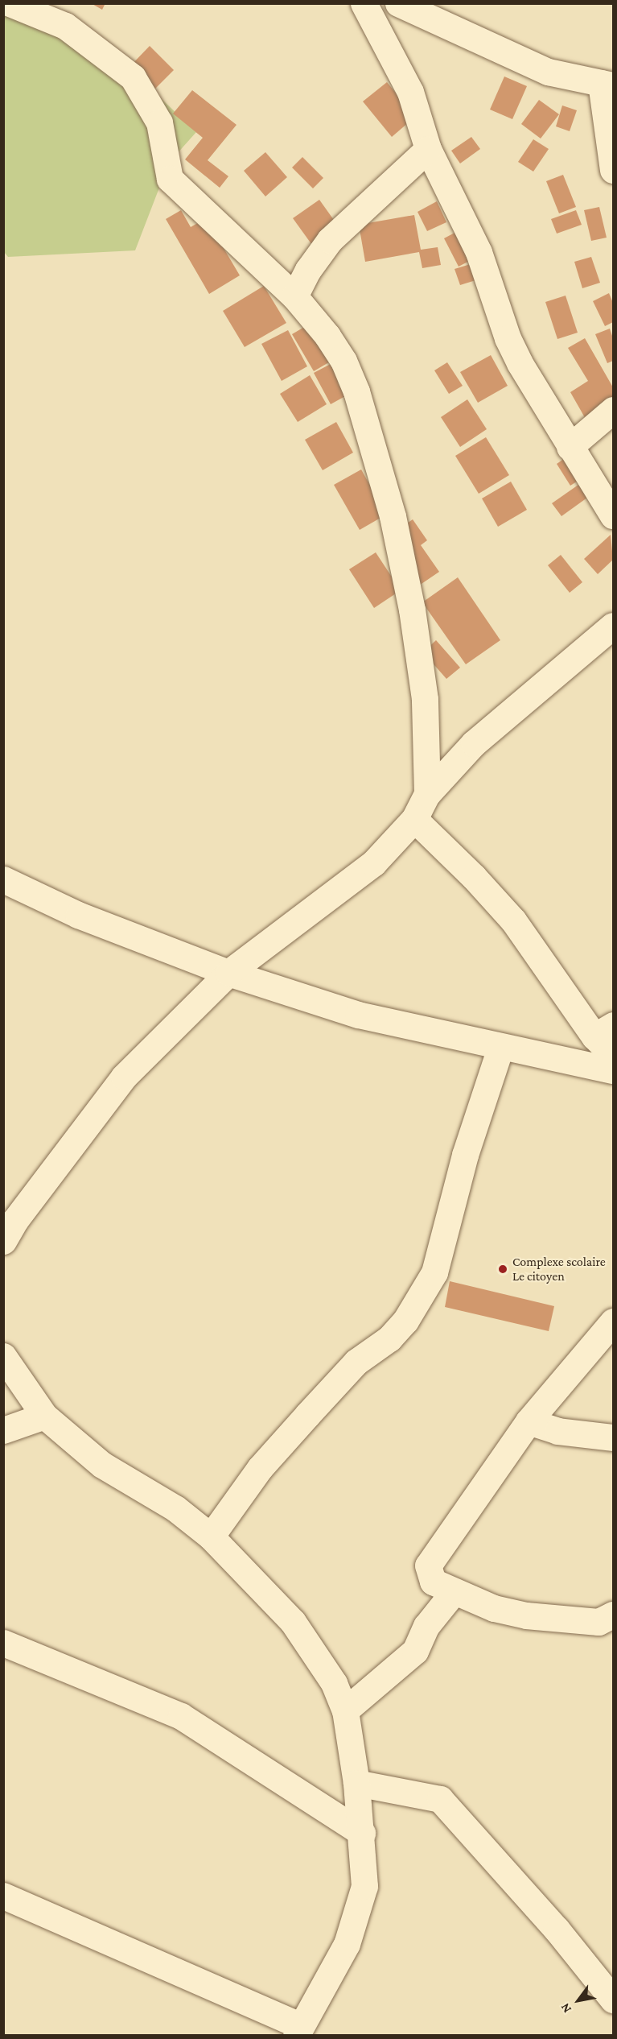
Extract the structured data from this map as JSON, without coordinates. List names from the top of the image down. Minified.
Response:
{"places":["Complexe scolaire Le citoyen"],"north":"bottom left"}
